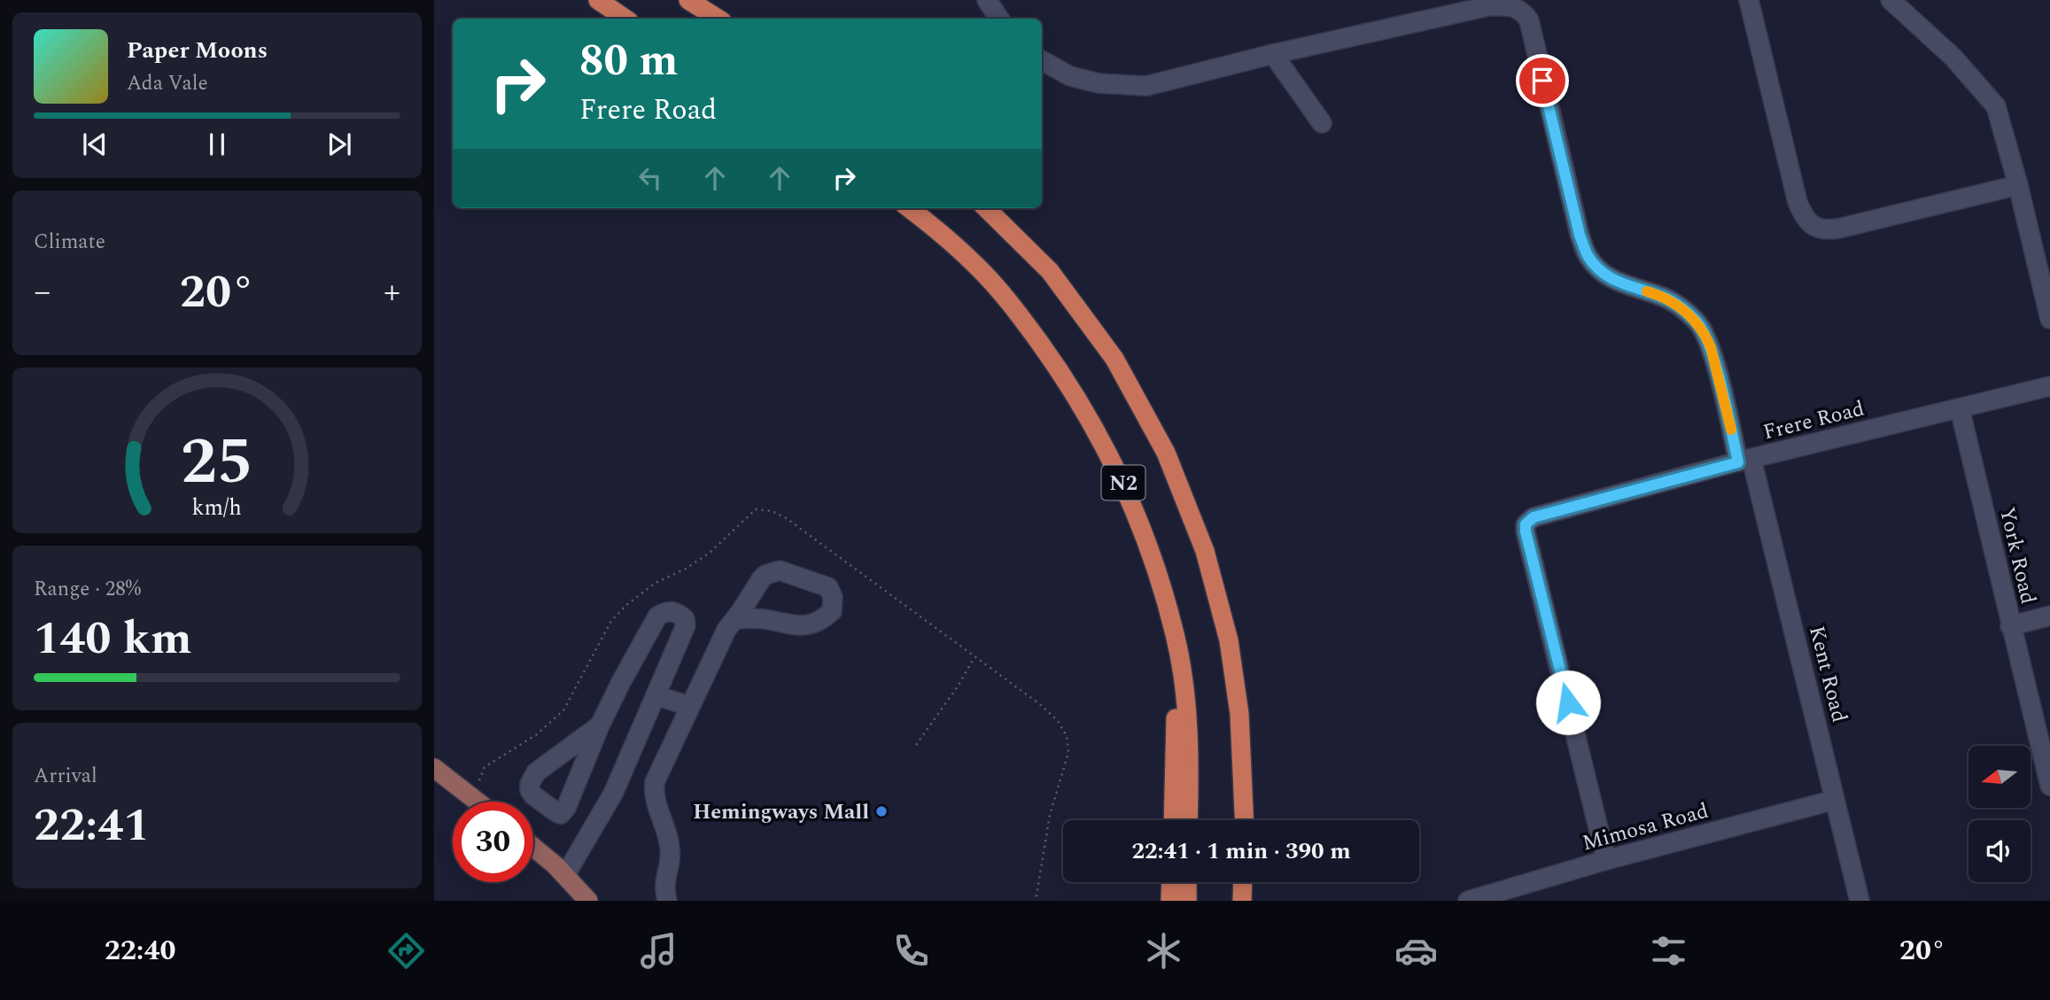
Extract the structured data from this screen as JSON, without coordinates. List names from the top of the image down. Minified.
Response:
{"streets":{"highway":["N2"],"street":["Frere Road","York Road","Kent Road","Mimosa Road"]},"crossings":[["Frere Road","York Road"],["Frere Road","Kent Road"],["Frere Road","Mimosa Road"],["Kent Road","Mimosa Road"]],"places":["Hemingways Mall"],"north":"left","page":{"turn":["80 m","Frere Road"],"song":["Paper Moons","Ada Vale"],"tile":["Climate",["Range · 28%","140 km"],["Arrival","22:41"]],"heat":["−","20°","+"],"limit":"30","trip":"22:41 · 1 min · 390 m","tabs":["22:40","20°"],"gauge":["25","km/h"]}}
